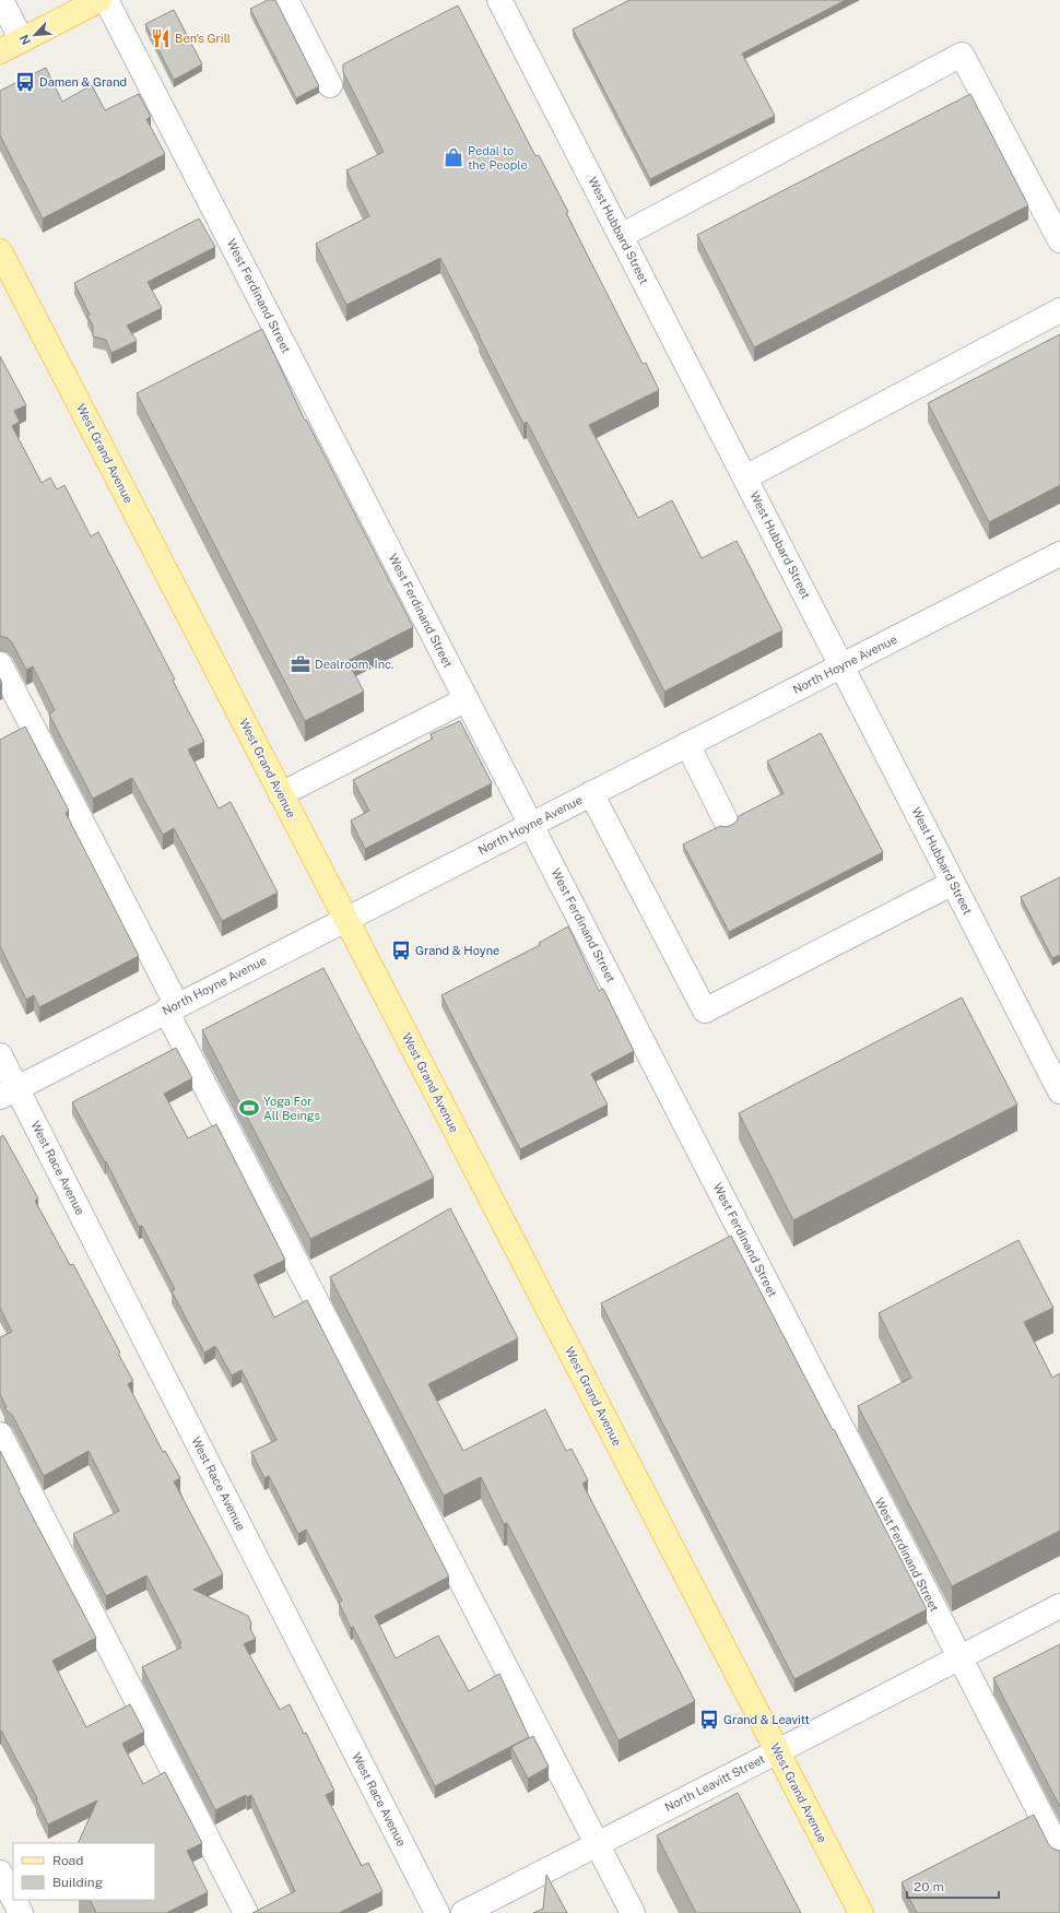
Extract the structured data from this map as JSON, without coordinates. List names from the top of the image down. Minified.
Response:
{"streets":{"main road":["West Grand Avenue"],"street":["West Hubbard Street","West Ferdinand Street","North Hoyne Avenue","West Race Avenue","North Leavitt Street"]},"crossings":[["West Hubbard Street","North Hoyne Avenue"],["West Ferdinand Street","North Hoyne Avenue"],["West Ferdinand Street","North Leavitt Street"],["West Grand Avenue","North Hoyne Avenue"],["West Grand Avenue","North Leavitt Street"],["North Hoyne Avenue","West Race Avenue"]],"places":{"restaurant":["Ben's Grill"],"bus stop":["Damen & Grand","Grand & Hoyne","Grand & Leavitt"],"shop":["Pedal to the People"],"office":["Dealroom, Inc."],"sports":["Yoga For All Beings"]},"legend":["Road","Building"],"scale_bar":"20 m","north":"bottom left"}
